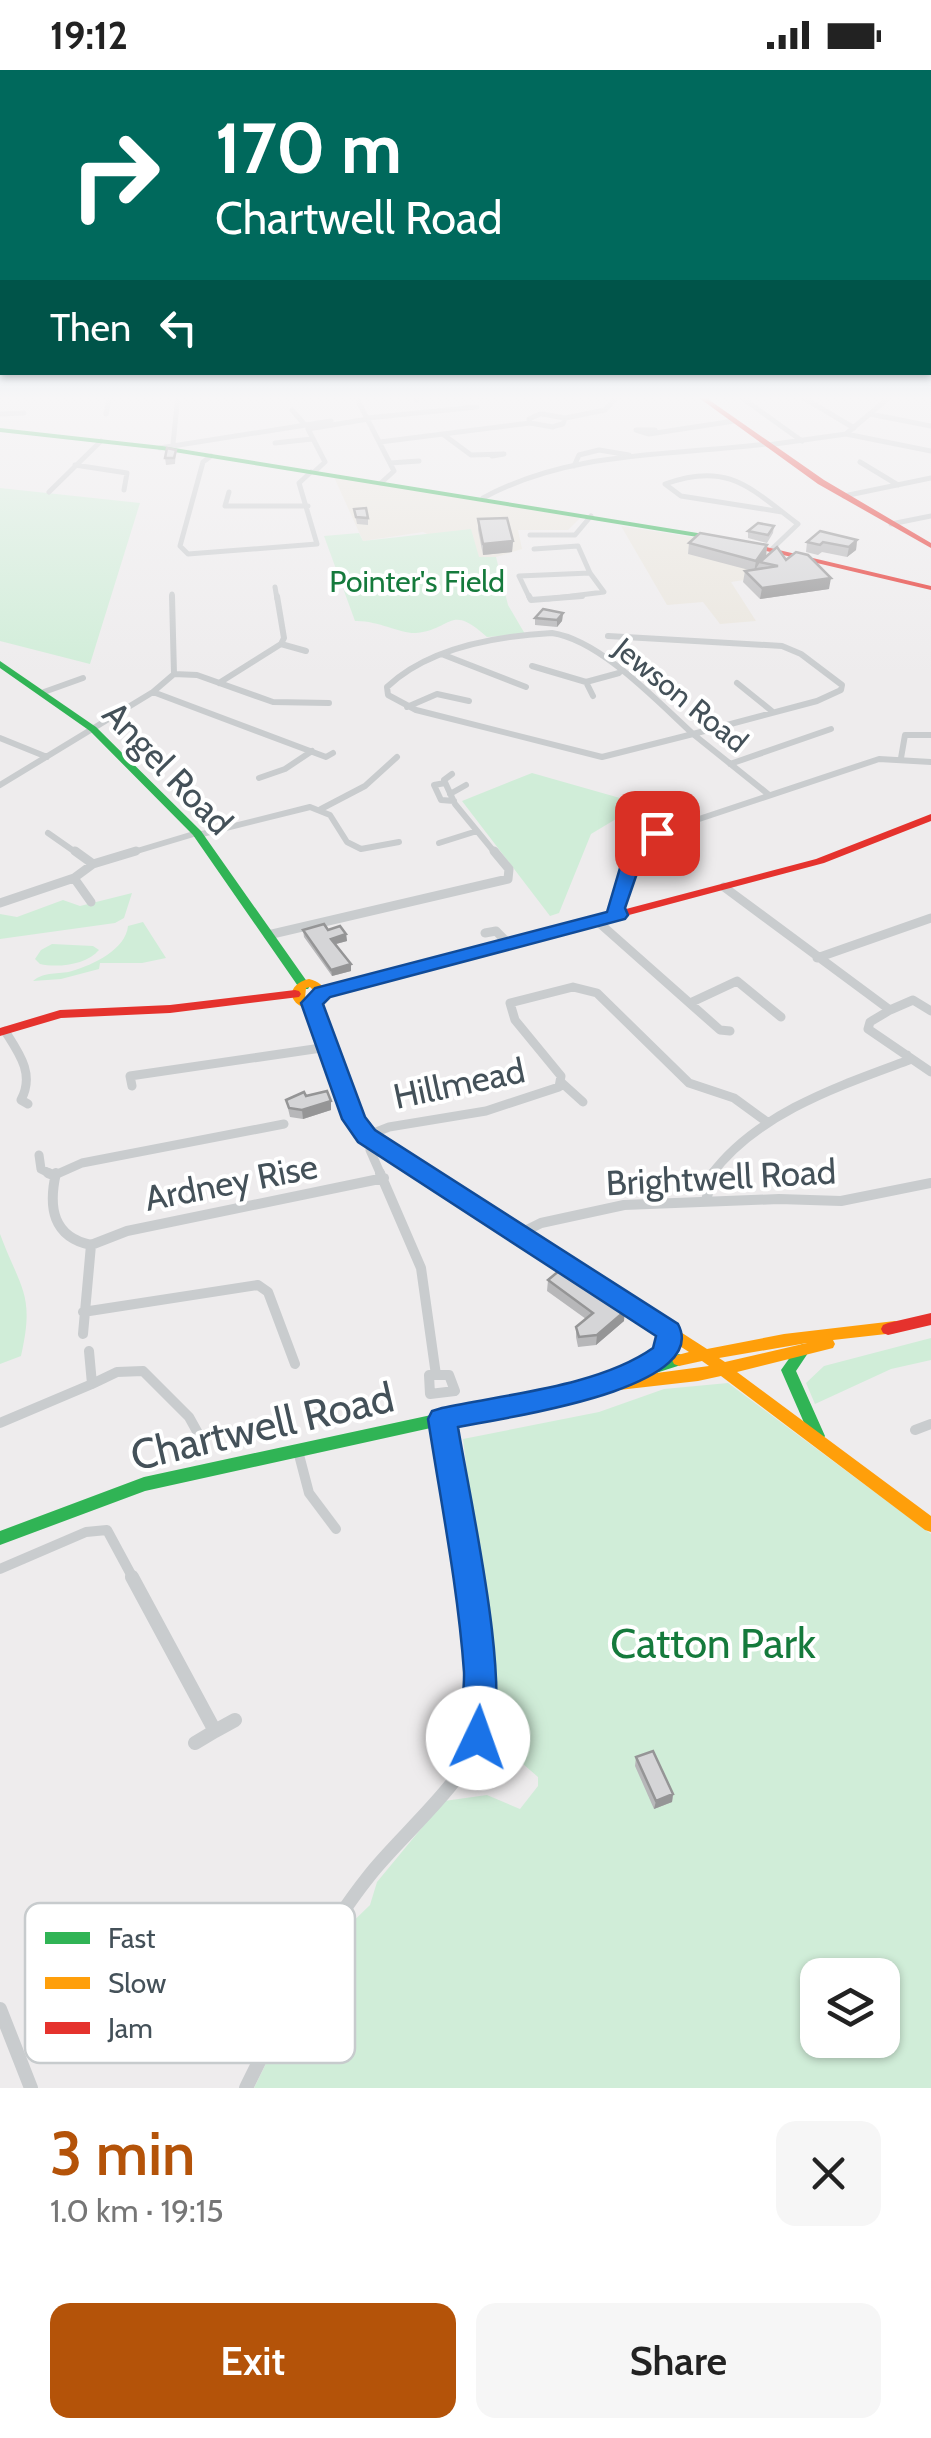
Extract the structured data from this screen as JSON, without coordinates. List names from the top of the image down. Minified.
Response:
{"streets":{"main road":["Angel Road","Chartwell Road"],"street":["Jewson Road","Hillmead","Brightwell Road","Ardney Rise"]},"parks":["Pointer's Field","Catton Park"],"legend":["Fast","Slow","Jam"],"page":{"status":"19:12","turn":["170 m","Chartwell Road"],"then":"Then","heading":["3 min","1.0 km · 19:15"],"buttons":["Exit","Share"]}}
